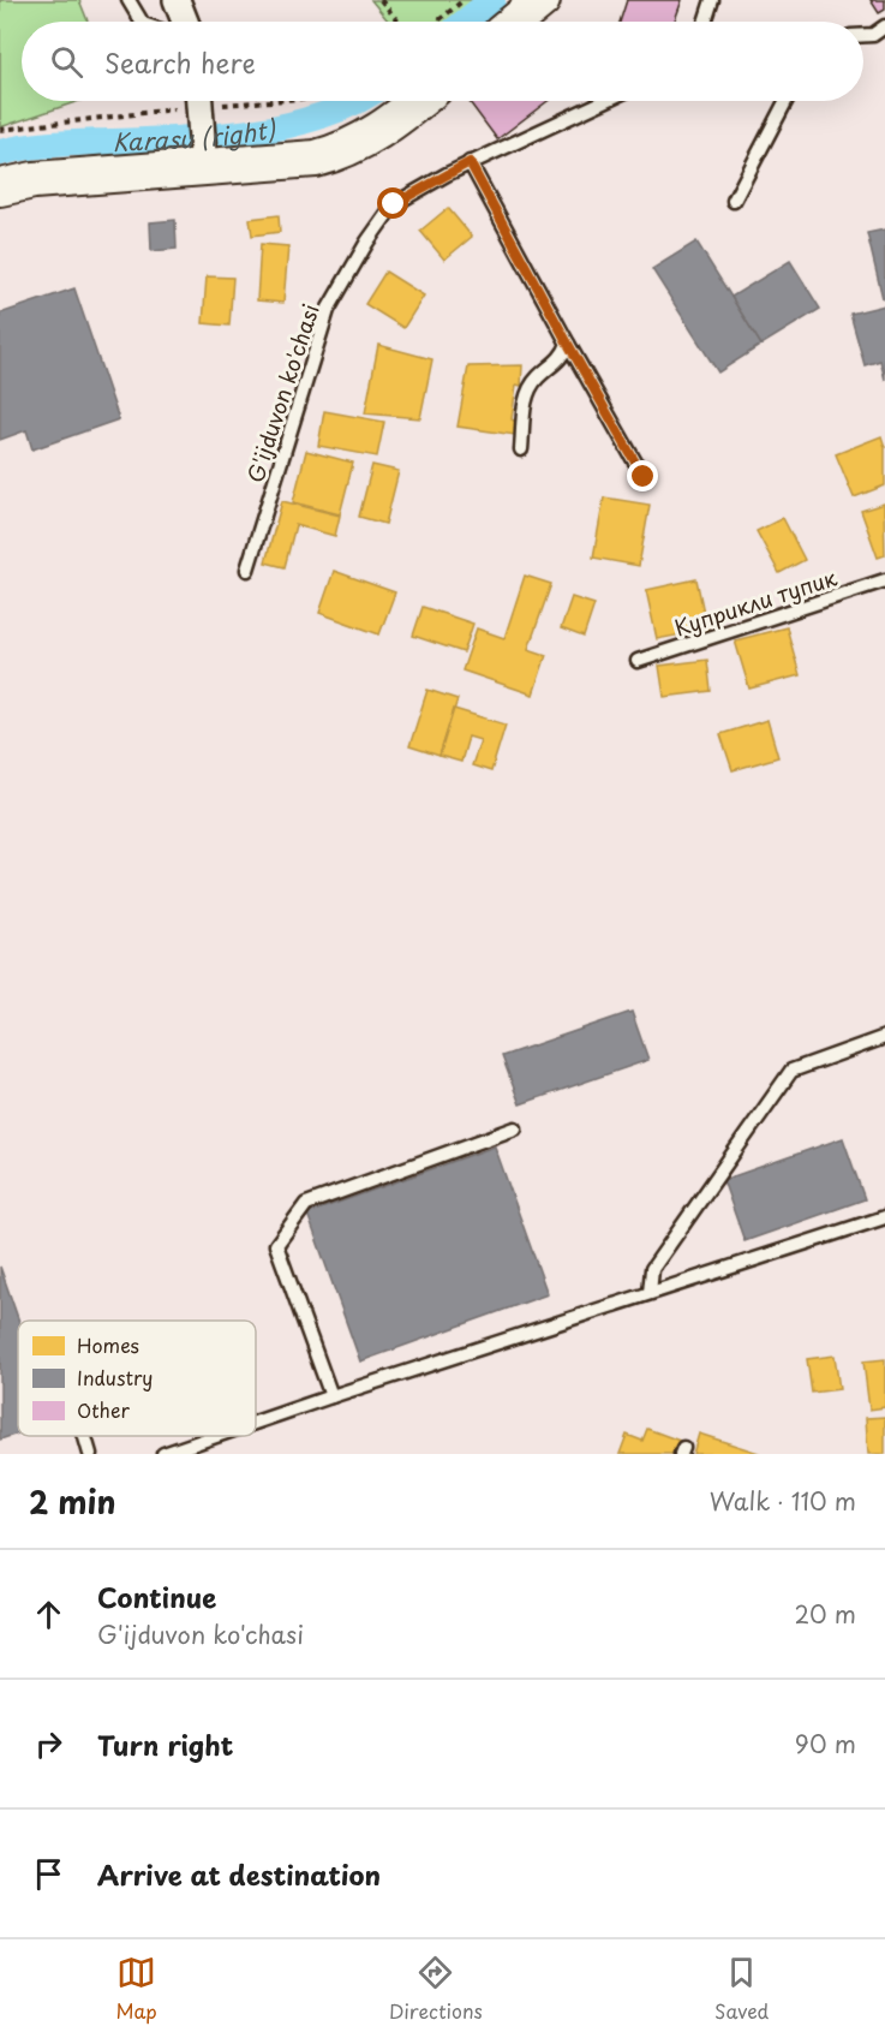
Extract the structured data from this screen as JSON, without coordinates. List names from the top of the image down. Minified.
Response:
{"streets":{"lane":["G'ijduvon ko'chasi","Куприкли тупик"]},"water":["Karasu (right)"],"legend":["Homes","Industry","Other"],"page":{"search":"Search here","heading":["2 min","Walk · 110 m"],"list":[["Continue","G'ijduvon ko'chasi","20 m"],["Turn right","90 m"],"Arrive at destination"],"nav":["Map","Directions","Saved"]}}
